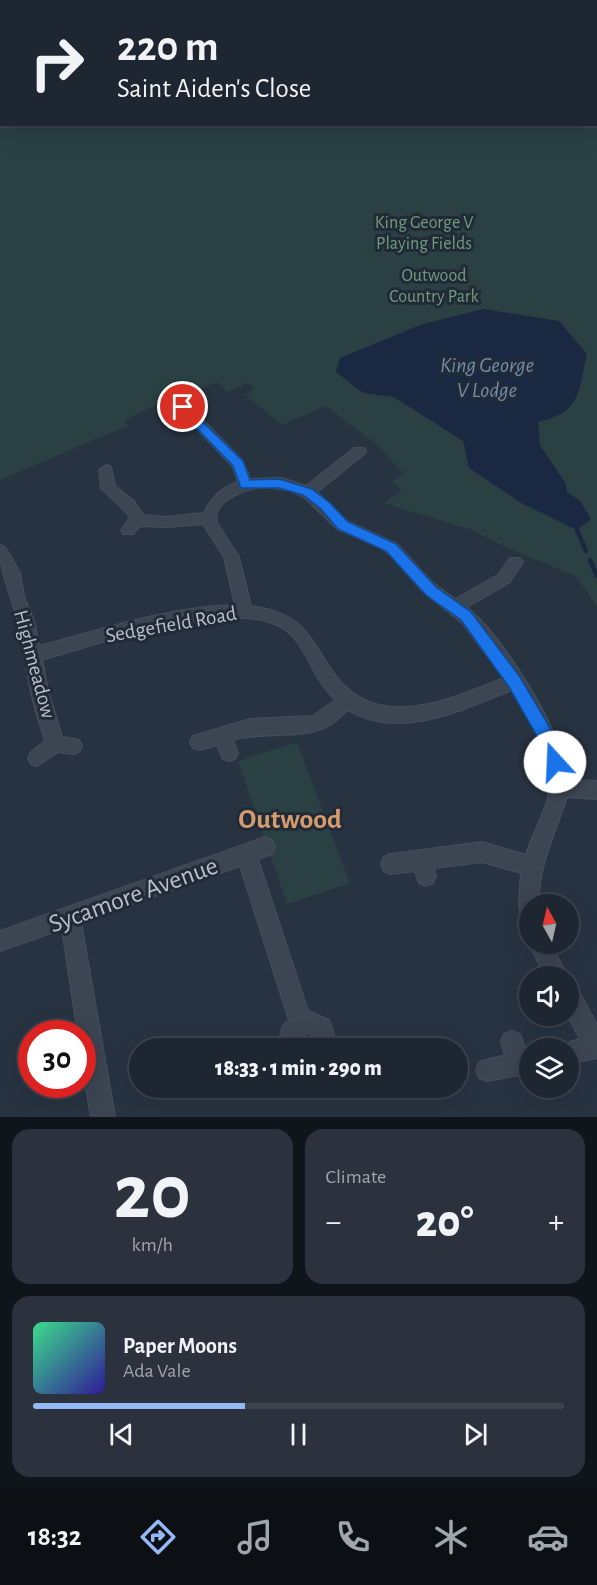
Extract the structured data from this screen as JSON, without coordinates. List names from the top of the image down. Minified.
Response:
{"streets":{"street":["Sedgefield Road","Highmeadow","Sycamore Avenue"]},"crossings":[["Sedgefield Road","Highmeadow"]],"districts":["Outwood"],"water":["King George V Lodge"],"parks":["King George V Playing Fields","Outwood Country Park"],"north":"top","page":{"turn":["220 m","Saint Aiden's Close"],"limit":"30","trip":"18:33 · 1 min · 290 m","tile":[["20","km/h"],"Climate"],"heat":["−","20°","+"],"song":["Paper Moons","Ada Vale"],"tabs":"18:32"}}
